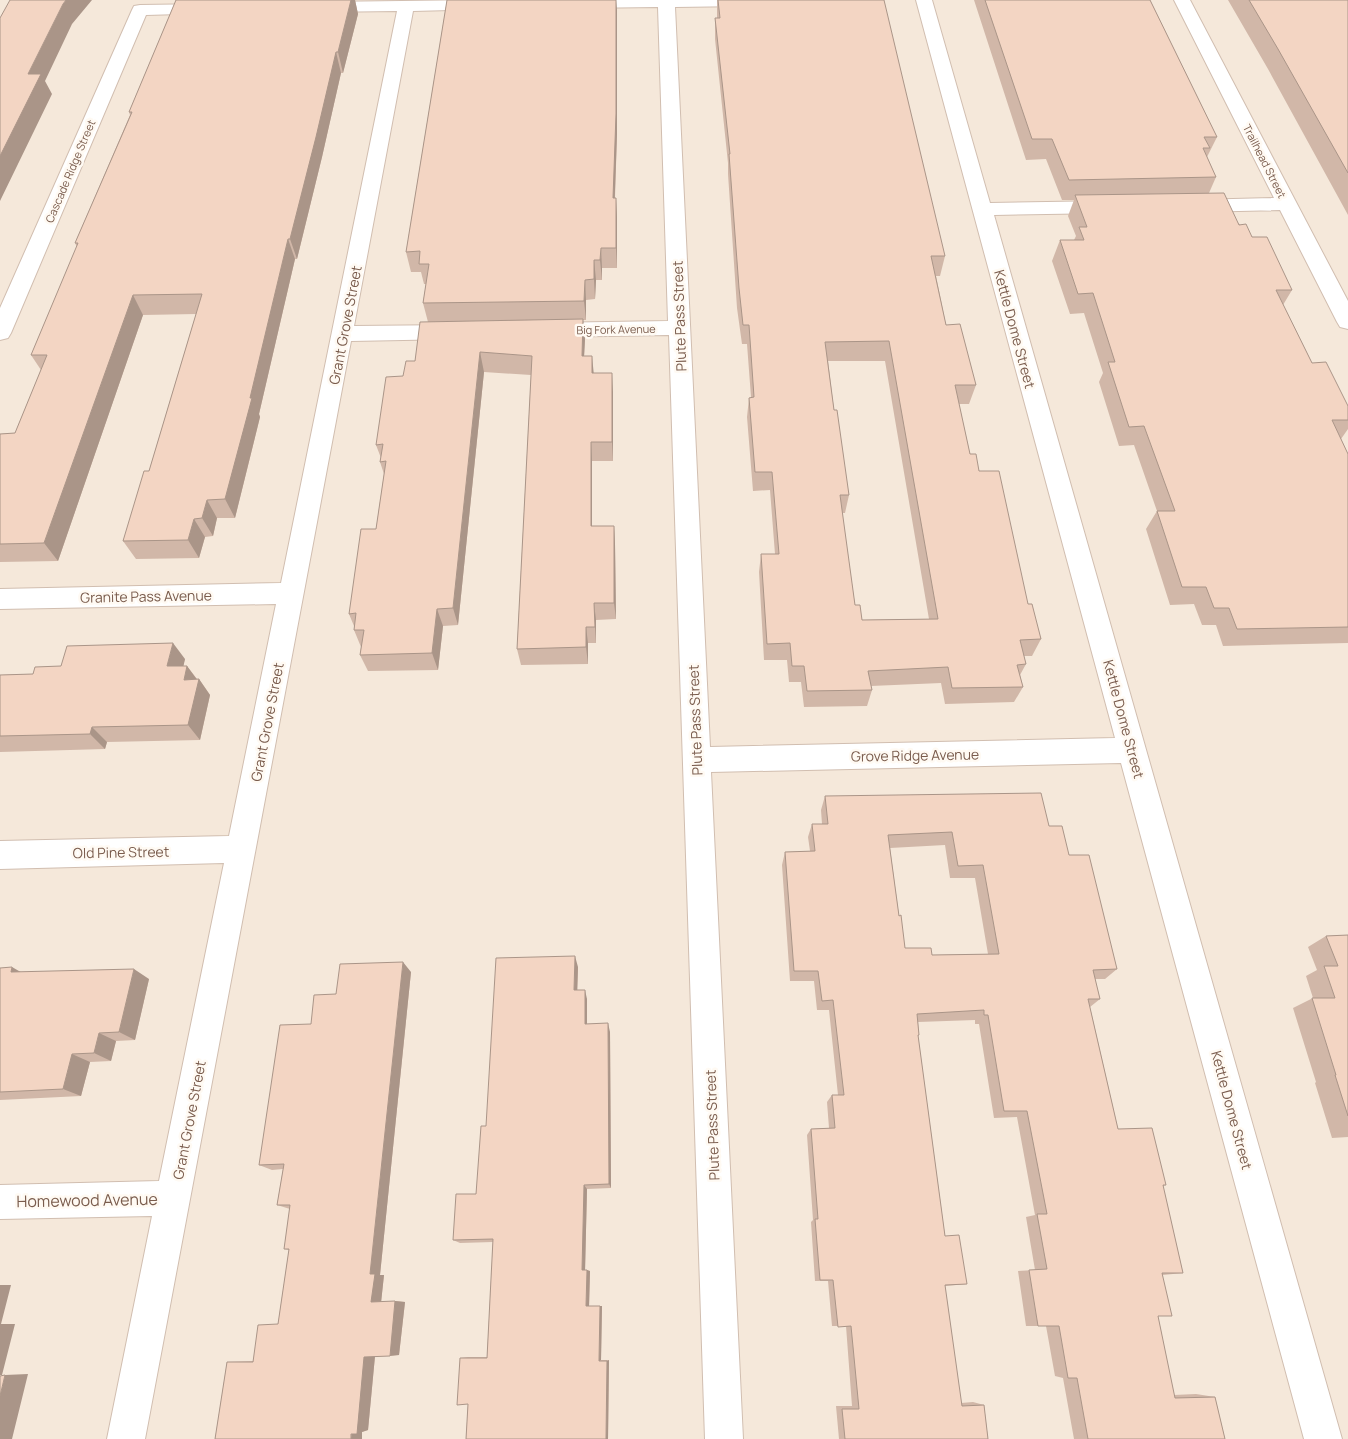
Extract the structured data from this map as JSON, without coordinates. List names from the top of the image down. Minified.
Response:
{"streets":{"street":["Trailhead Street","Cascade Ridge Street","Plute Pass Street","Grant Grove Street","Big Fork Avenue","Kettle Dome Street","Granite Pass Avenue","Grove Ridge Avenue","Old Pine Street","Homewood Avenue"]},"crossings":[["Plute Pass Street","Big Fork Avenue"],["Plute Pass Street","Grove Ridge Avenue"],["Grant Grove Street","Granite Pass Avenue"],["Grant Grove Street","Old Pine Street"],["Grant Grove Street","Homewood Avenue"],["Kettle Dome Street","Grove Ridge Avenue"]]}
